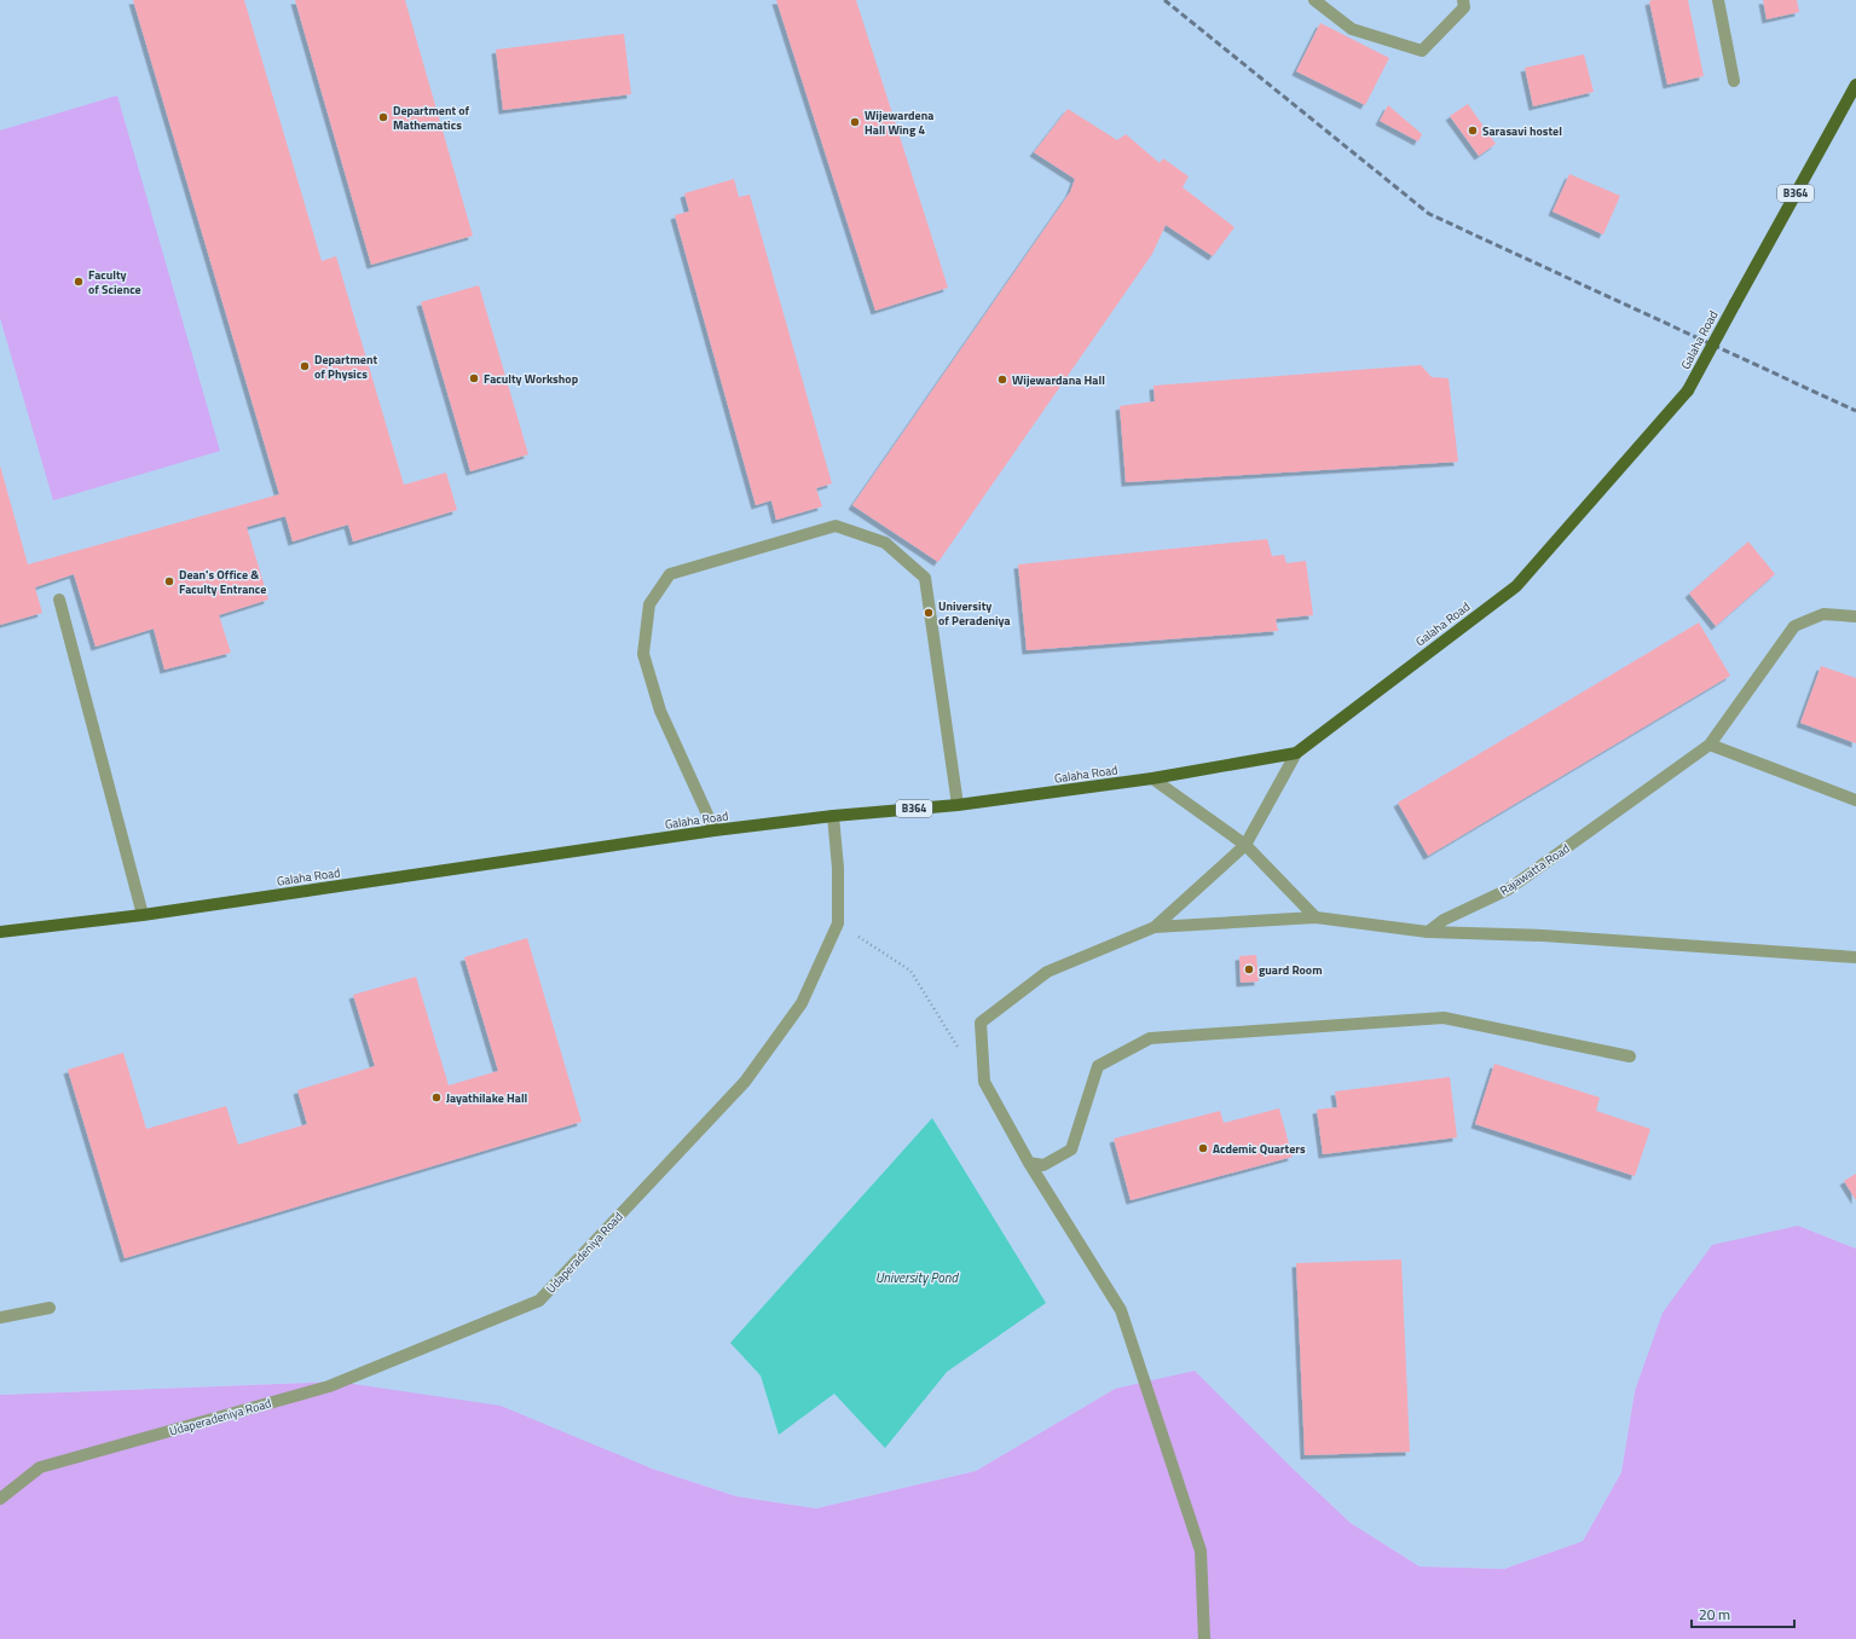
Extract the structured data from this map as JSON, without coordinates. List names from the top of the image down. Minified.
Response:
{"streets":{"main road":["B364","Galaha Road"],"street":["Rajawatta Road","Udaperadeniya Road"]},"crossings":[["Galaha Road","Udaperadeniya Road"]],"water":["University Pond"],"places":["Department of Mathematics","Wijewardena Hall Wing 4","Sarasavi hostel","Faculty of Science","Department of Physics","Faculty Workshop","Wijewardana Hall","Dean's Office & Faculty Entrance","University of Peradeniya","guard Room","Jayathilake Hall","Acdemic Quarters"],"scale_bar":"20 m"}
